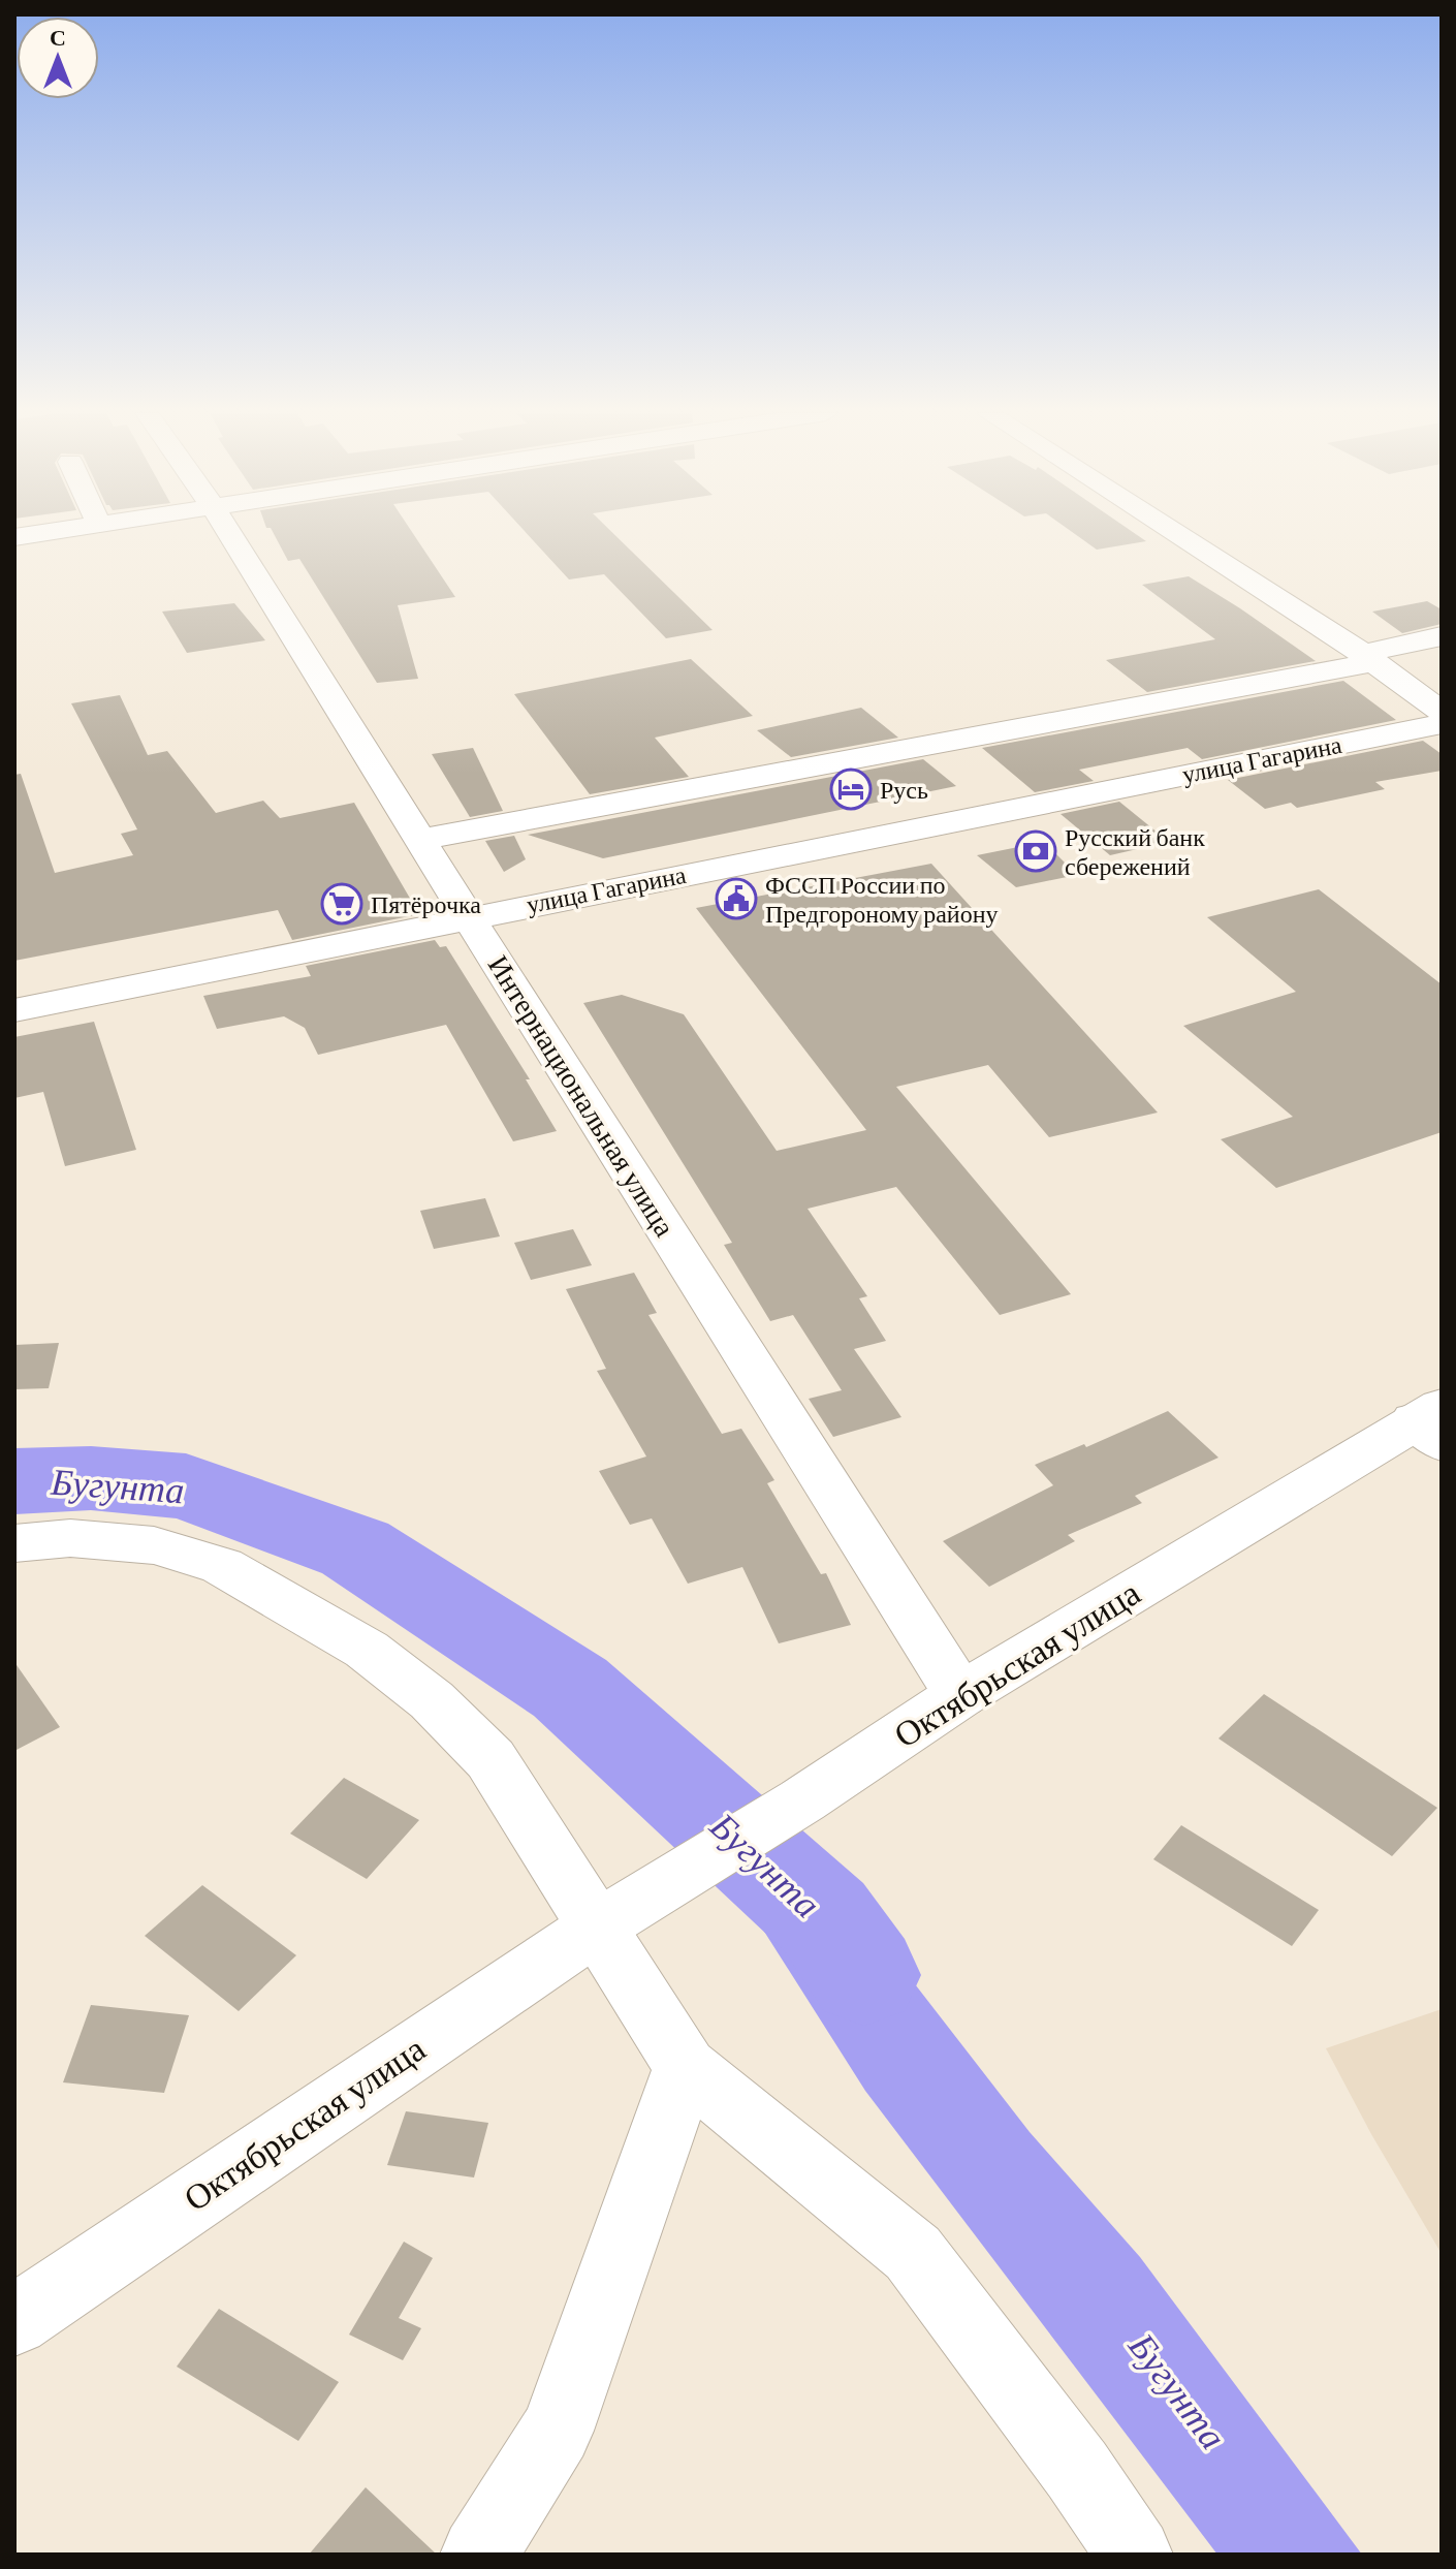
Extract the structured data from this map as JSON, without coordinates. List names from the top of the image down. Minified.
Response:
{"streets":{"street":["улица Гагарина","Интернациональная улица","Октябрьская улица"]},"crossings":[["улица Гагарина","Интернациональная улица"],["Интернациональная улица","Октябрьская улица"]],"water":["Бугунта"],"places":{"hotel":["Русь"],"bank":["Русский банк сбережений"],"public building":["ФССП России по Предгороному району"],"supermarket":["Пятёрочка"]},"north":"top"}
